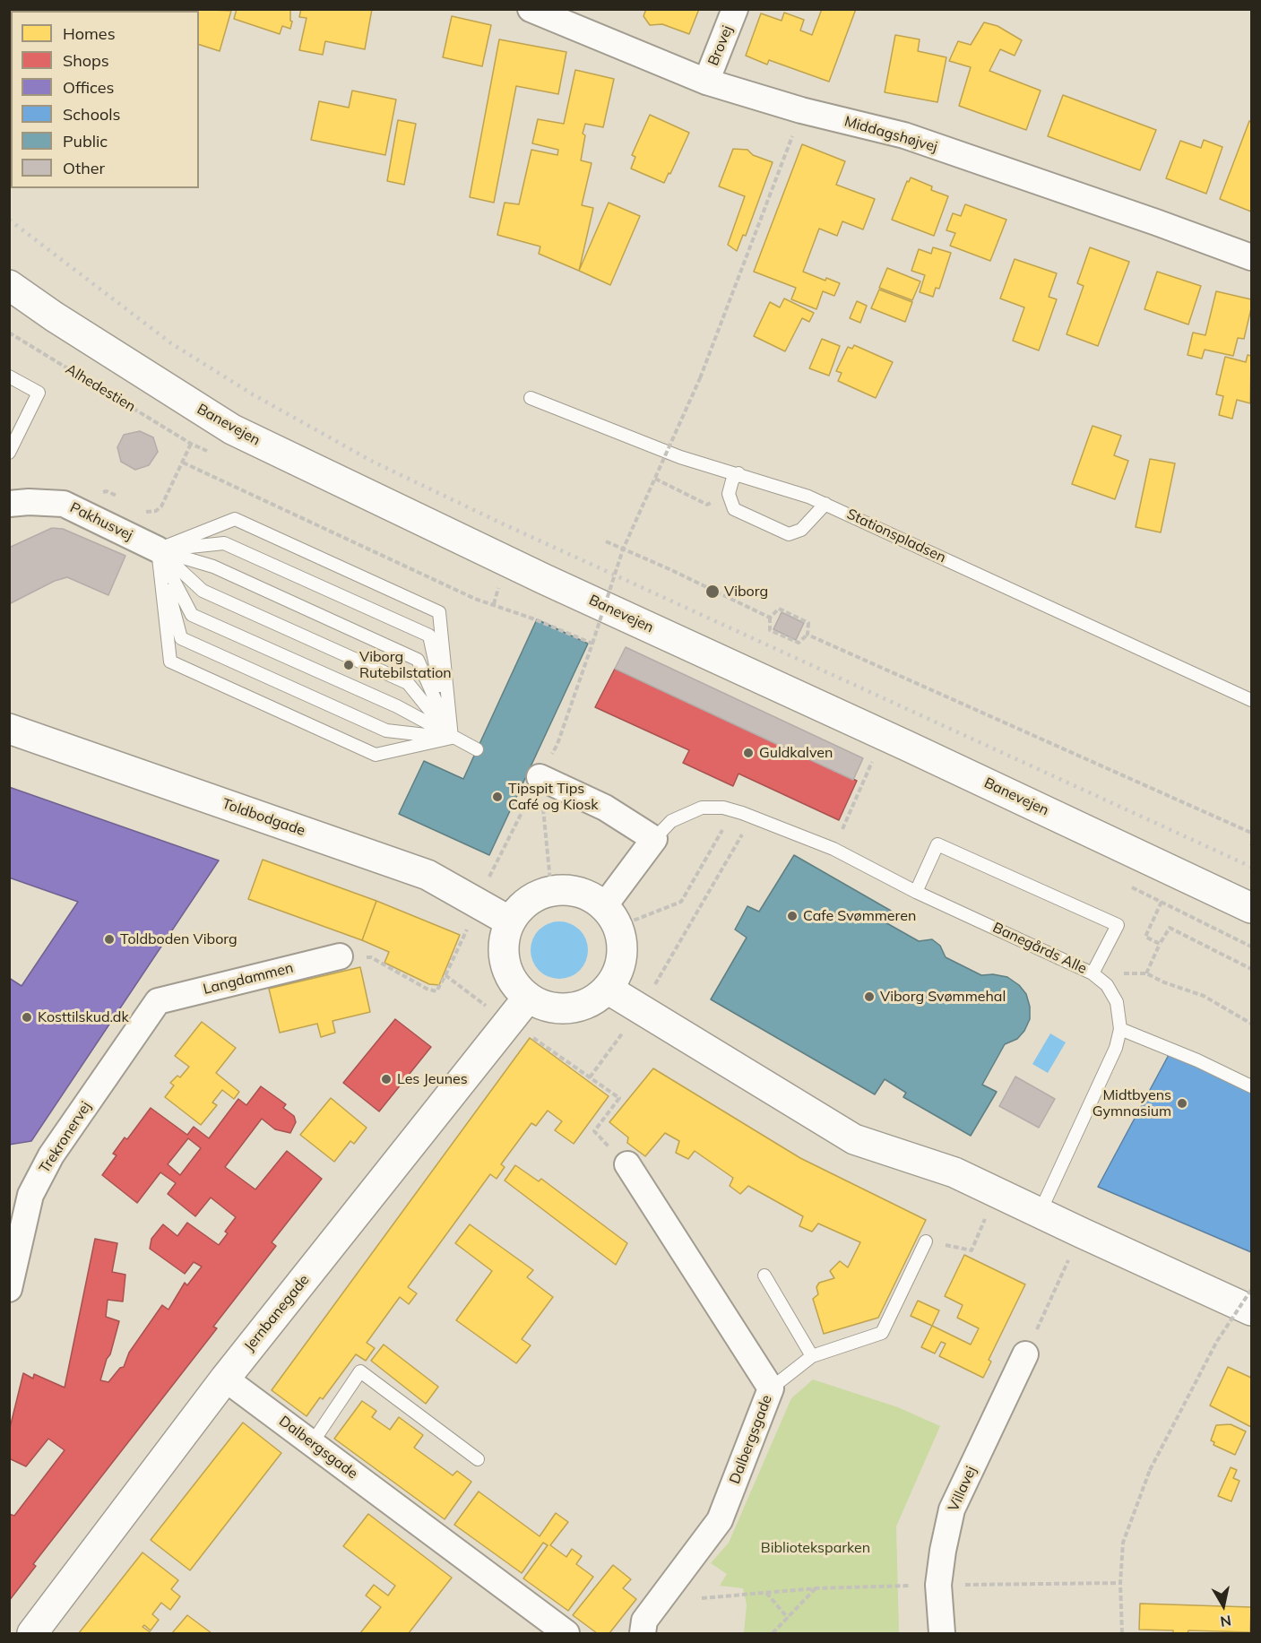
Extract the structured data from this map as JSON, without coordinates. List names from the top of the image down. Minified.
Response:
{"streets":{"street":["Brovej","Middagshøjvej","Banevejen","Pakhusvej","Toldbodgade","Langdammen","Trekronervej","Jernbanegade","Dalbergsgade","Villavej"],"lane":["Stationspladsen","Banegårds Alle"],"path":["Alhedestien"]},"crossings":[["Brovej","Middagshøjvej"],["Toldbodgade","Jernbanegade"],["Langdammen","Trekronervej"],["Jernbanegade","Dalbergsgade"]],"parks":["Biblioteksparken"],"places":["Viborg","Viborg Rutebilstation","Guldkalven","Tipspit Tips Café og Kiosk","Cafe Svømmeren","Toldboden Viborg","Viborg Svømmehal","Kosttilskud.dk","Les Jeunes","Midtbyens Gymnasium"],"legend":["Homes","Shops","Offices","Schools","Public","Other"],"north":"bottom"}
